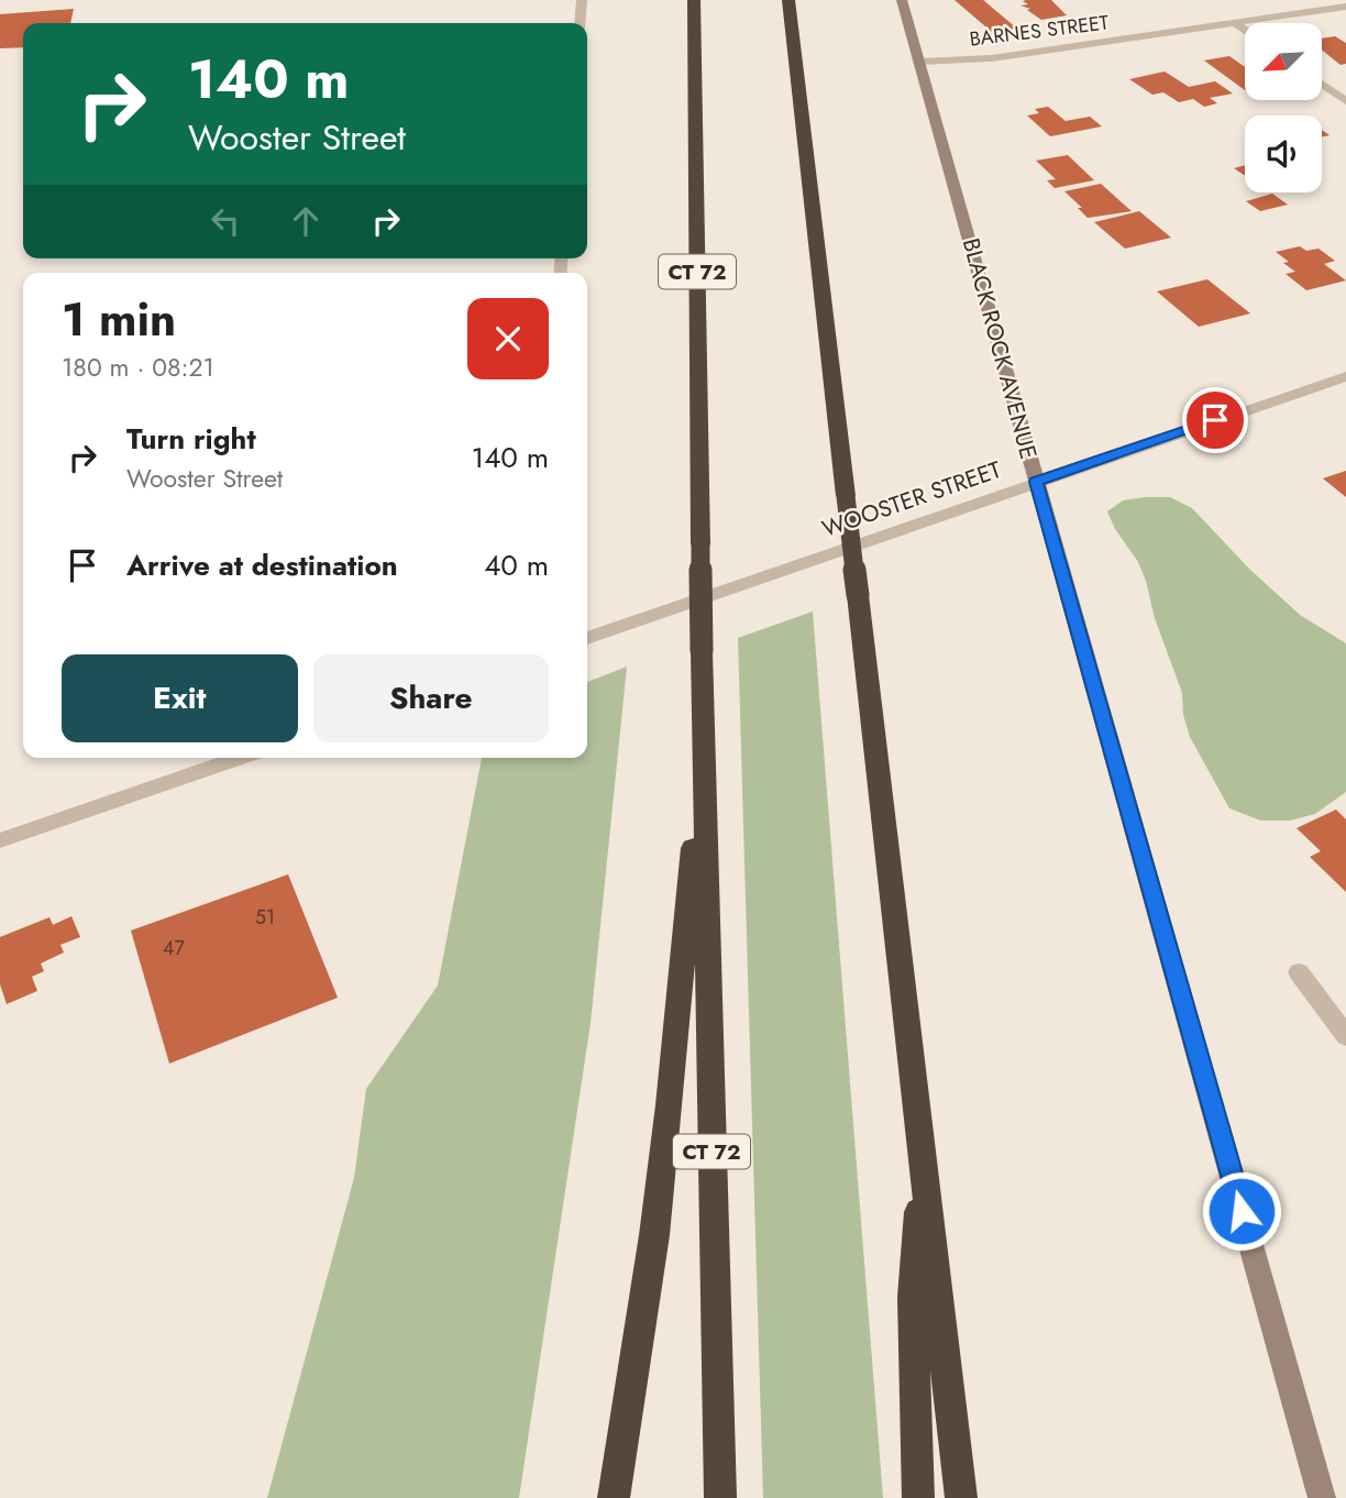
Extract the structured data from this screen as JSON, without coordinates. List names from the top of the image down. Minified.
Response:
{"streets":{"highway":["CT 72"],"street":["BARNES STREET","BLACK ROCK AVENUE","WOOSTER STREET"]},"crossings":[["BARNES STREET","BLACK ROCK AVENUE"],["BLACK ROCK AVENUE","WOOSTER STREET"]],"house_numbers":["51","47"],"north":"bottom left","page":{"turn":["140 m","Wooster Street"],"heading":["1 min","180 m · 08:21"],"list":[{"name":"Turn right","note":"Wooster Street","value":"140 m"},{"name":"Arrive at destination","value":"40 m"}],"buttons":["Exit","Share"]}}
